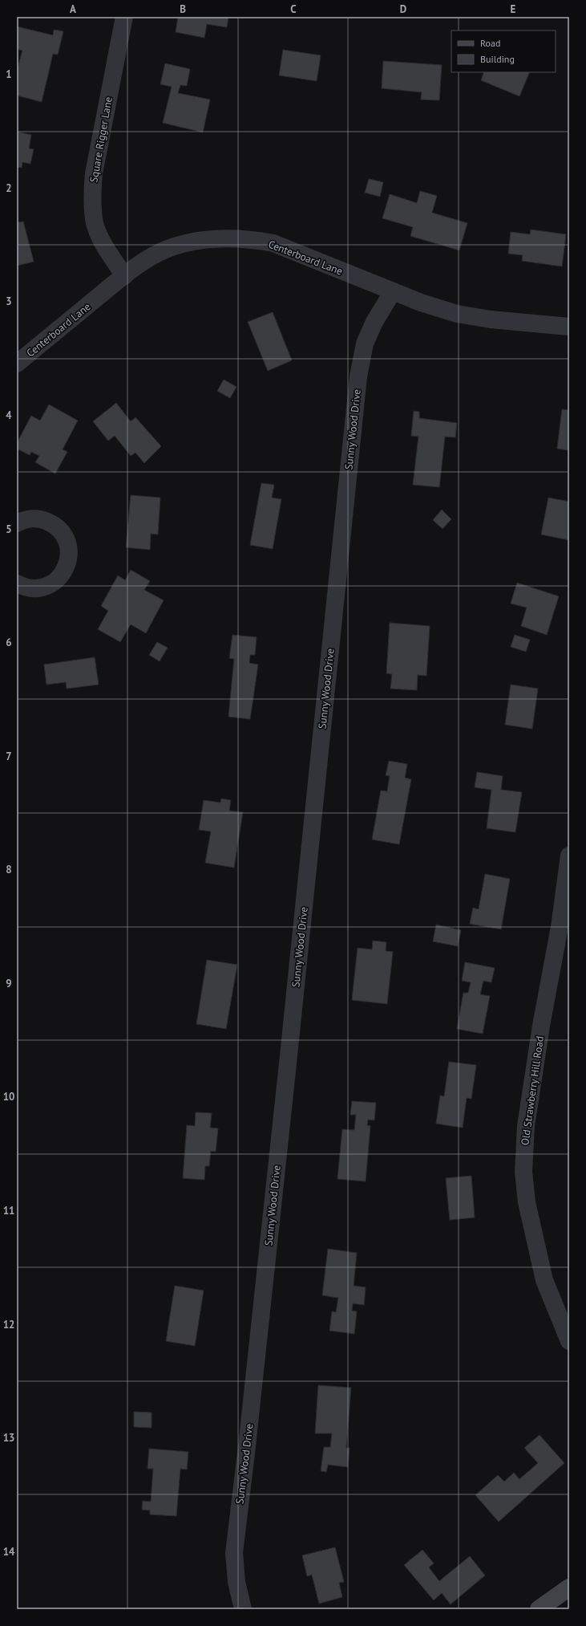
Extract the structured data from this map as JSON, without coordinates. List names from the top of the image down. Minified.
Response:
{"streets":{"street":["Square Rigger Lane","Centerboard Lane","Sunny Wood Drive","Old Strawberry Hill Road"]},"crossings":[["Square Rigger Lane","Centerboard Lane"],["Centerboard Lane","Sunny Wood Drive"]],"legend":["Road","Building"],"grid":{"columns":["A","B","C","D","E"],"rows":["1","2","3","4","5","6","7","8","9","10","11","12","13","14"]}}
